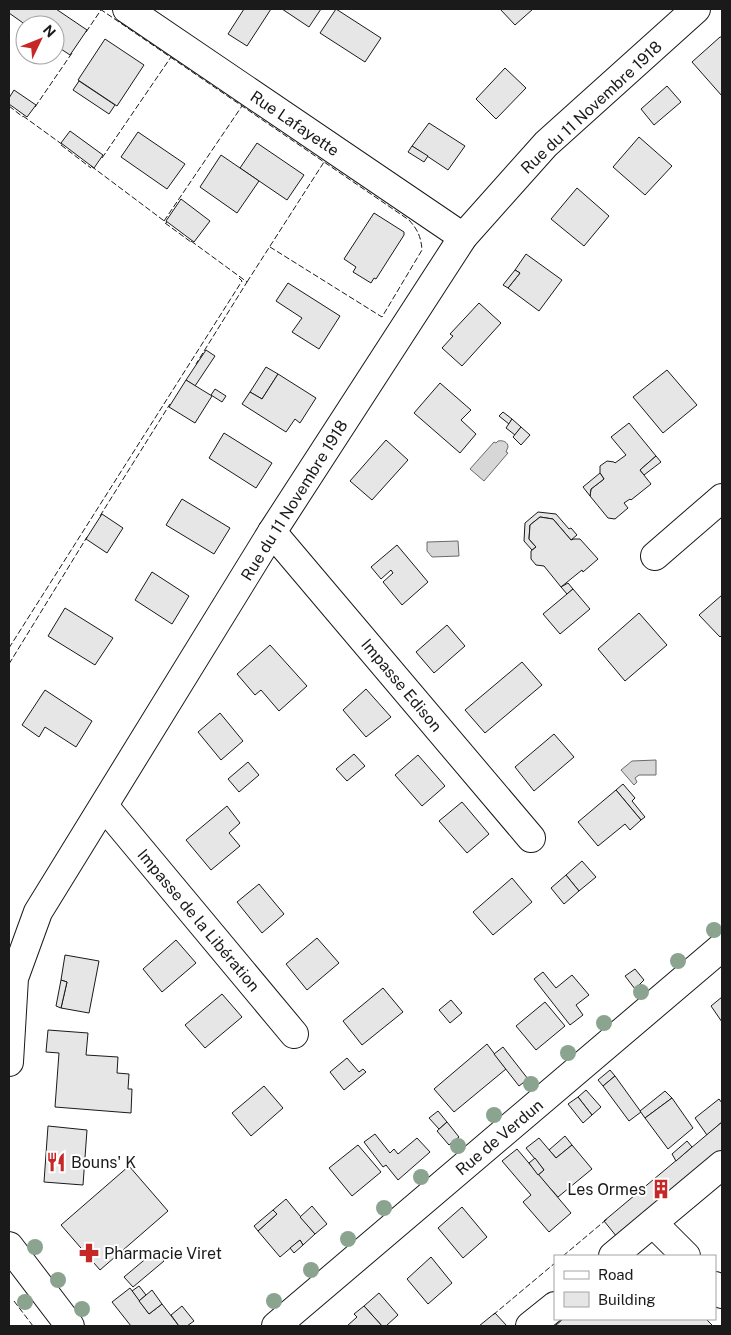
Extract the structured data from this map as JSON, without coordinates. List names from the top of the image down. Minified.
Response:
{"streets":{"street":["Rue du 11 Novembre 1918","Rue Lafayette","Impasse Edison","Impasse de la Libération","Rue de Verdun"]},"crossings":[["Rue du 11 Novembre 1918","Rue Lafayette"],["Rue du 11 Novembre 1918","Impasse Edison"],["Rue du 11 Novembre 1918","Impasse de la Libération"]],"places":{"restaurant":["Bouns' K"],"building":["Les Ormes"],"pharmacy":["Pharmacie Viret"]},"legend":["Road","Building"],"north":"top right"}
